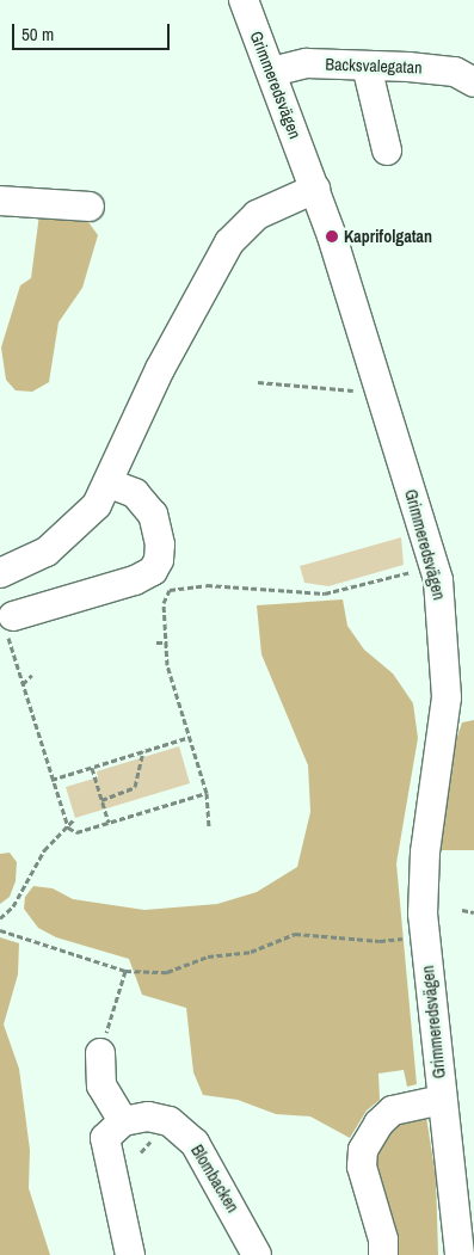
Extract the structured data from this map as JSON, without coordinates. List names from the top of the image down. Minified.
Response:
{"streets":{"street":["Backsvalegatan","Grimmeredsvägen","Blombacken"]},"crossings":[["Backsvalegatan","Grimmeredsvägen"]],"places":["Kaprifolgatan"],"scale_bar":"50 m"}
